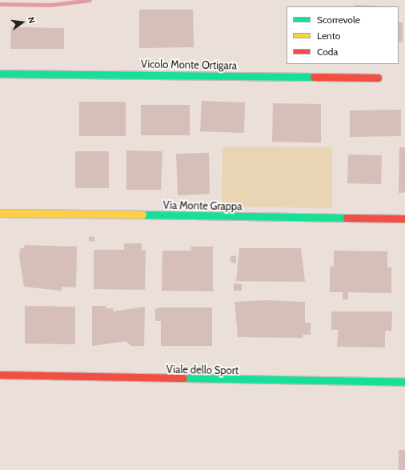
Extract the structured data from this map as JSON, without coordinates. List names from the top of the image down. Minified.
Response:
{"streets":{"street":["Vicolo Monte Ortigara","Via Monte Grappa","Viale dello Sport"]},"legend":["Scorrevole","Lento","Coda"],"north":"right"}
